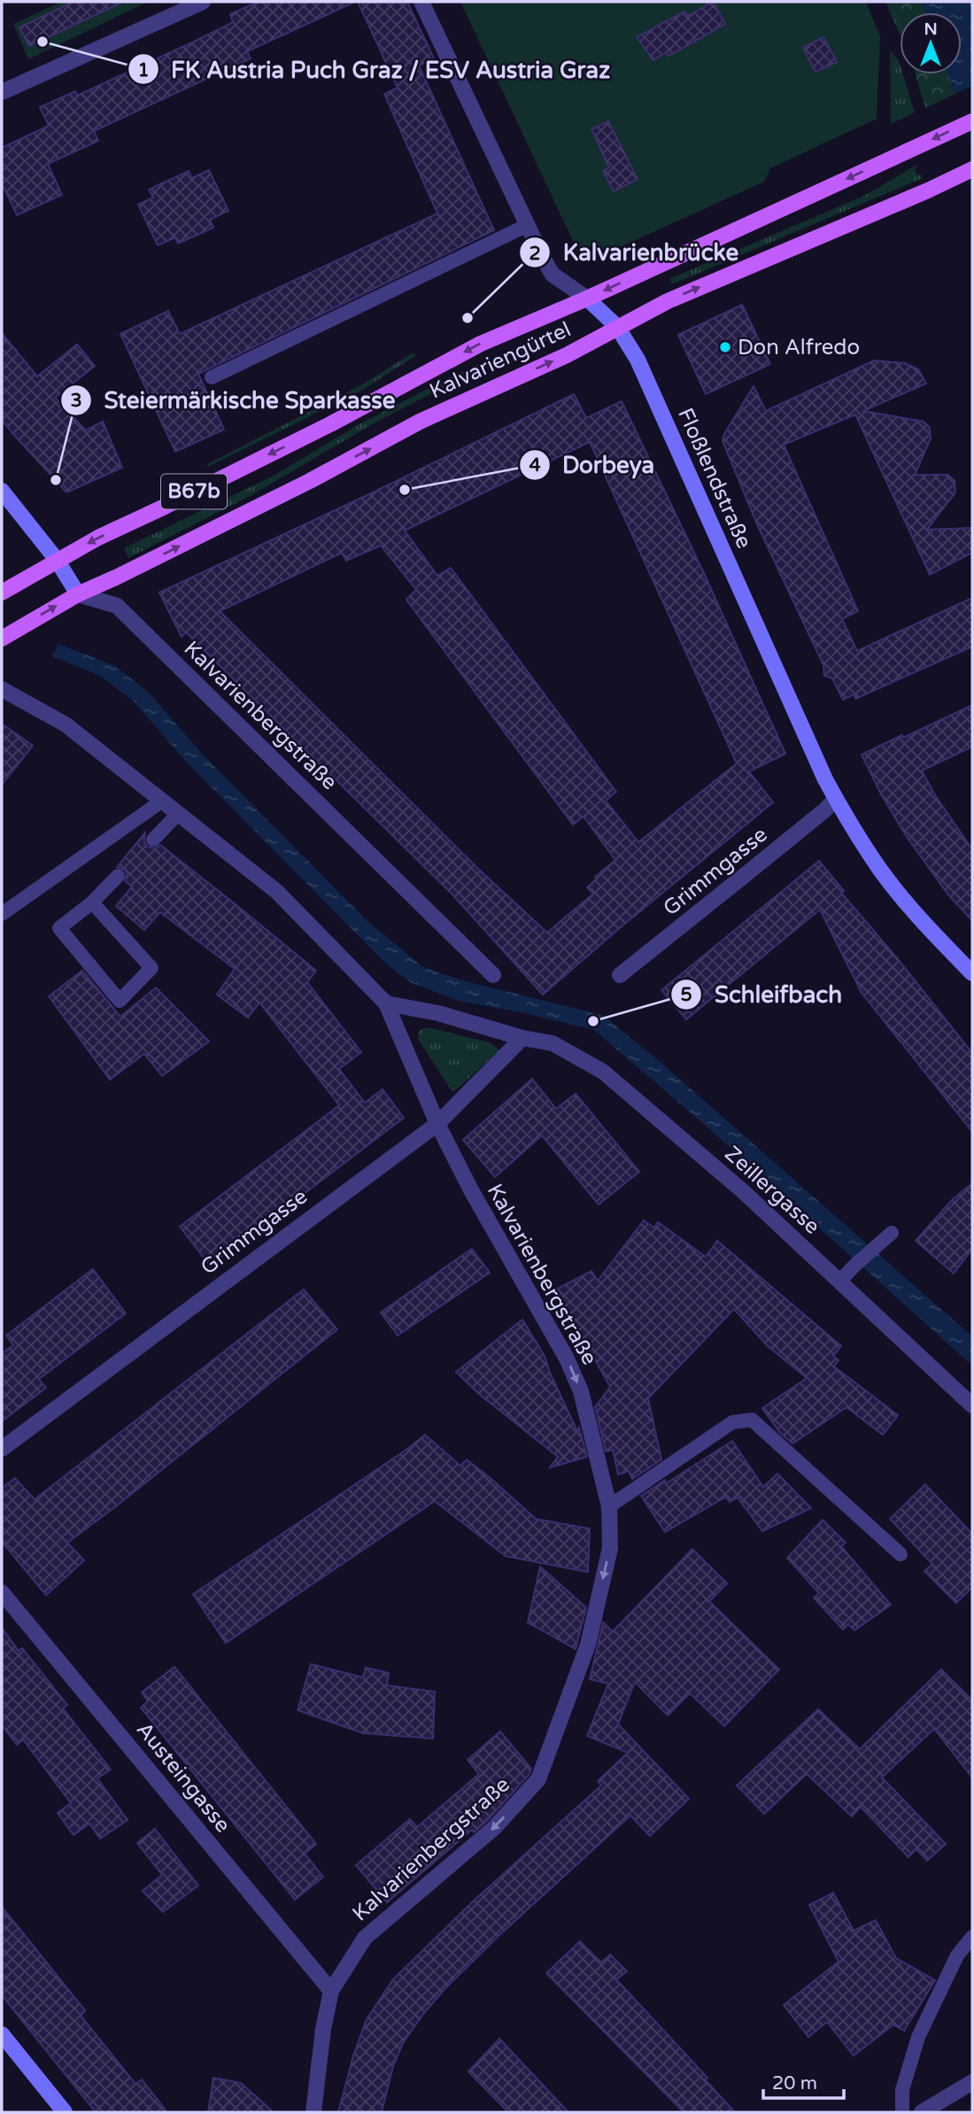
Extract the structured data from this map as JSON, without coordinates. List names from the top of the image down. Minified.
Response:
{"streets":{"main road":["Kalvariengürtel","Floßlendstraße","B67b"],"street":["Kalvarienbergstraße","Grimmgasse","Zeillergasse","Austeingasse"]},"crossings":[["Kalvariengürtel","Floßlendstraße"],["Kalvariengürtel","Kalvarienbergstraße"],["Floßlendstraße","Grimmgasse"],["Kalvarienbergstraße","Grimmgasse"],["Kalvarienbergstraße","Austeingasse"],["Grimmgasse","Zeillergasse"]],"one_way":["Kalvarienbergstraße"],"places":["FK Austria Puch Graz / ESV Austria Graz","Kalvarienbrücke","Don Alfredo","Steiermärkische Sparkasse","Dorbeya","Schleifbach"],"scale_bar":"20 m","north":"top"}
